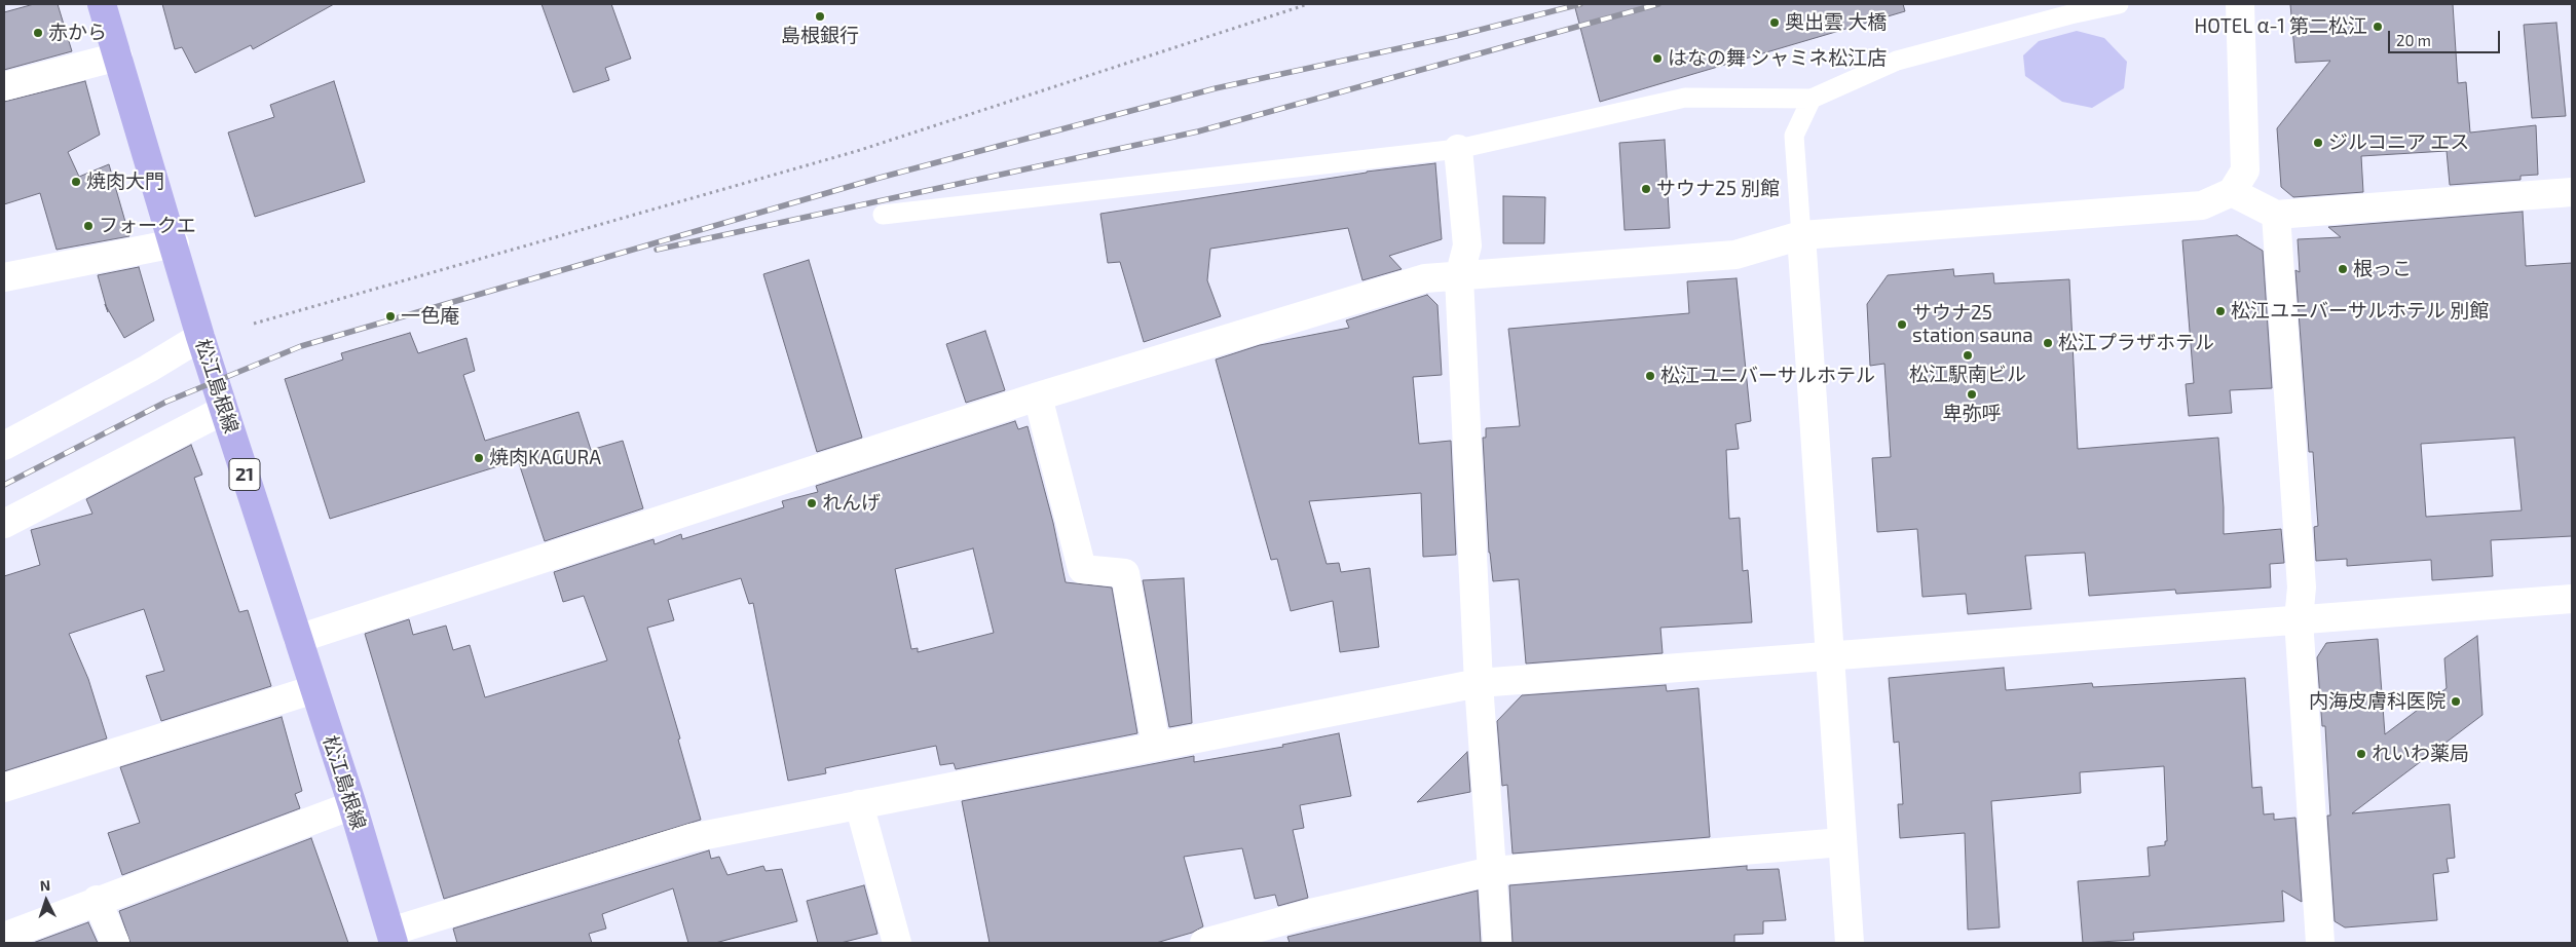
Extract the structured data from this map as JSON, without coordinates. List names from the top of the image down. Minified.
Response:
{"streets":{"main road":["松江島根線","21"]},"places":["島根銀行","奥出雲 大橋","HOTEL α-1 第二松江","赤から","はなの舞 シャミネ松江店","ジルコニア エス","焼肉大門","サウナ25 別館","フォークエ","根っこ","松江ユニバーサルホテル 別館","一色庵","サウナ25 station sauna","松江プラザホテル","松江駅南ビル","松江ユニバーサルホテル","卑弥呼","焼肉KAGURA","れんげ","内海皮膚科医院","れいわ薬局"],"scale_bar":"20 m","north":"top"}
